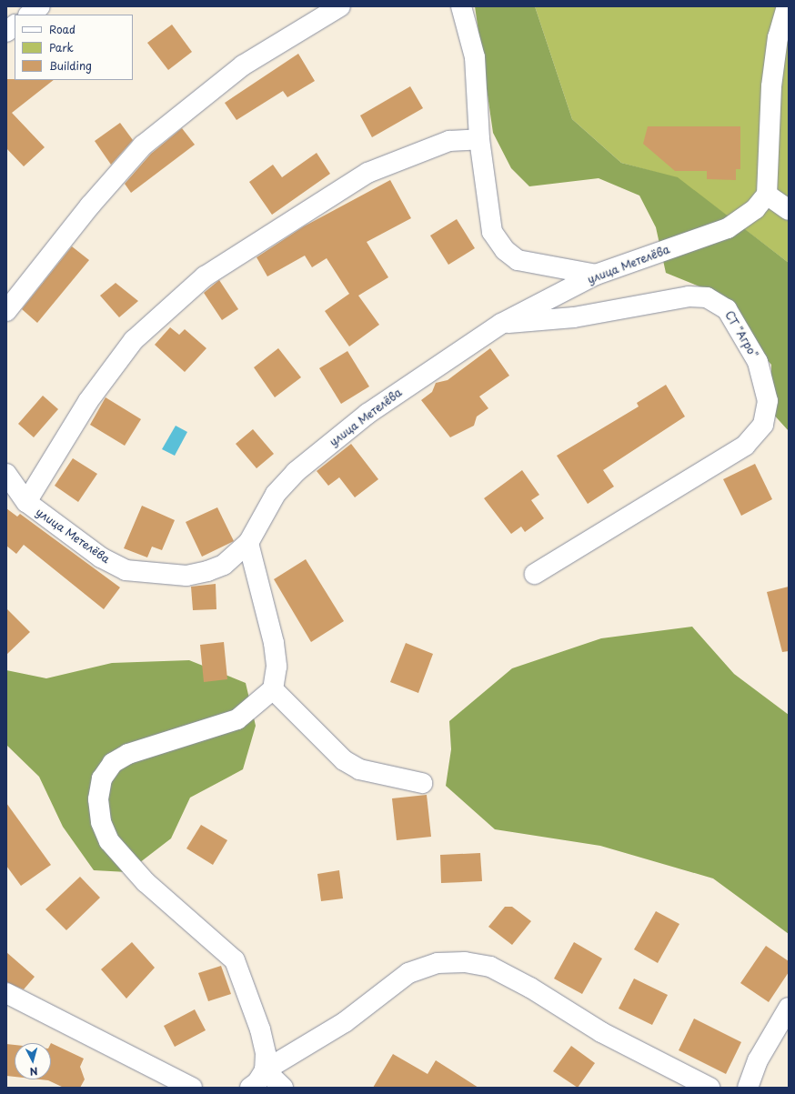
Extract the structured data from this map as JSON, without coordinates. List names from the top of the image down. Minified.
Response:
{"streets":{"street":["улица Метелёва","СТ \"Агро\""]},"crossings":[["улица Метелёва","СТ \"Агро\""]],"legend":["Road","Park","Building"],"north":"bottom"}
